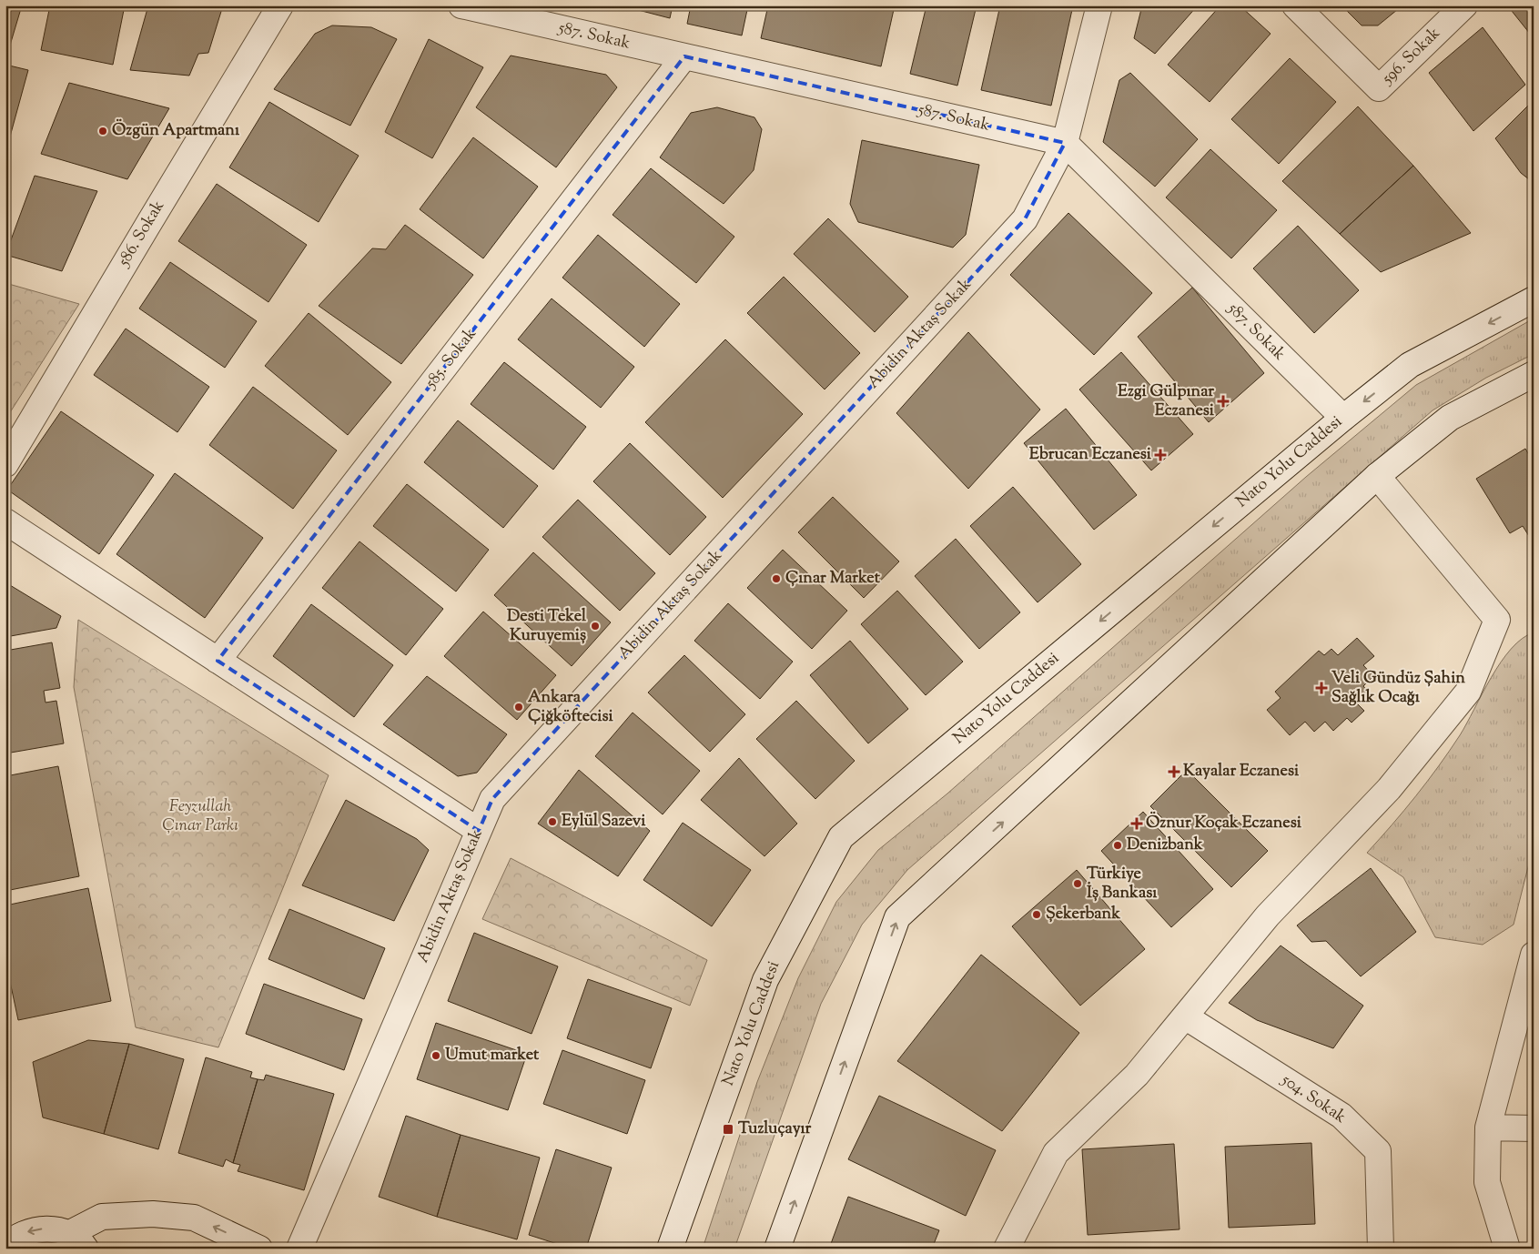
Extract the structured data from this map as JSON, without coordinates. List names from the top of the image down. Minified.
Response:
{"streets":{"street":["587. Sokak","596. Sokak","586. Sokak","Abidin Aktaş Sokak","585. Sokak","Nato Yolu Caddesi","504. Sokak"]},"crossings":[["587. Sokak","Abidin Aktaş Sokak"],["587. Sokak","585. Sokak"],["587. Sokak","Nato Yolu Caddesi"]],"parks":["Feyzullah Çınar Parkı"],"places":{"other":["Özgün Apartmanı","Çınar Market","Desti Tekel Kuruyemiş","Ankara Çiğköftecisi","Eylül Sazevi","Denizbank","Türkiye İş Bankası","Şekerbank","Umut market"],"health":["Ezgi Gülpınar Eczanesi","Ebrucan Eczanesi","Veli Gündüz Şahin Sağlık Ocağı","Kayalar Eczanesi","Öznur Koçak Eczanesi"],"transit":["Tuzluçayır"]}}
